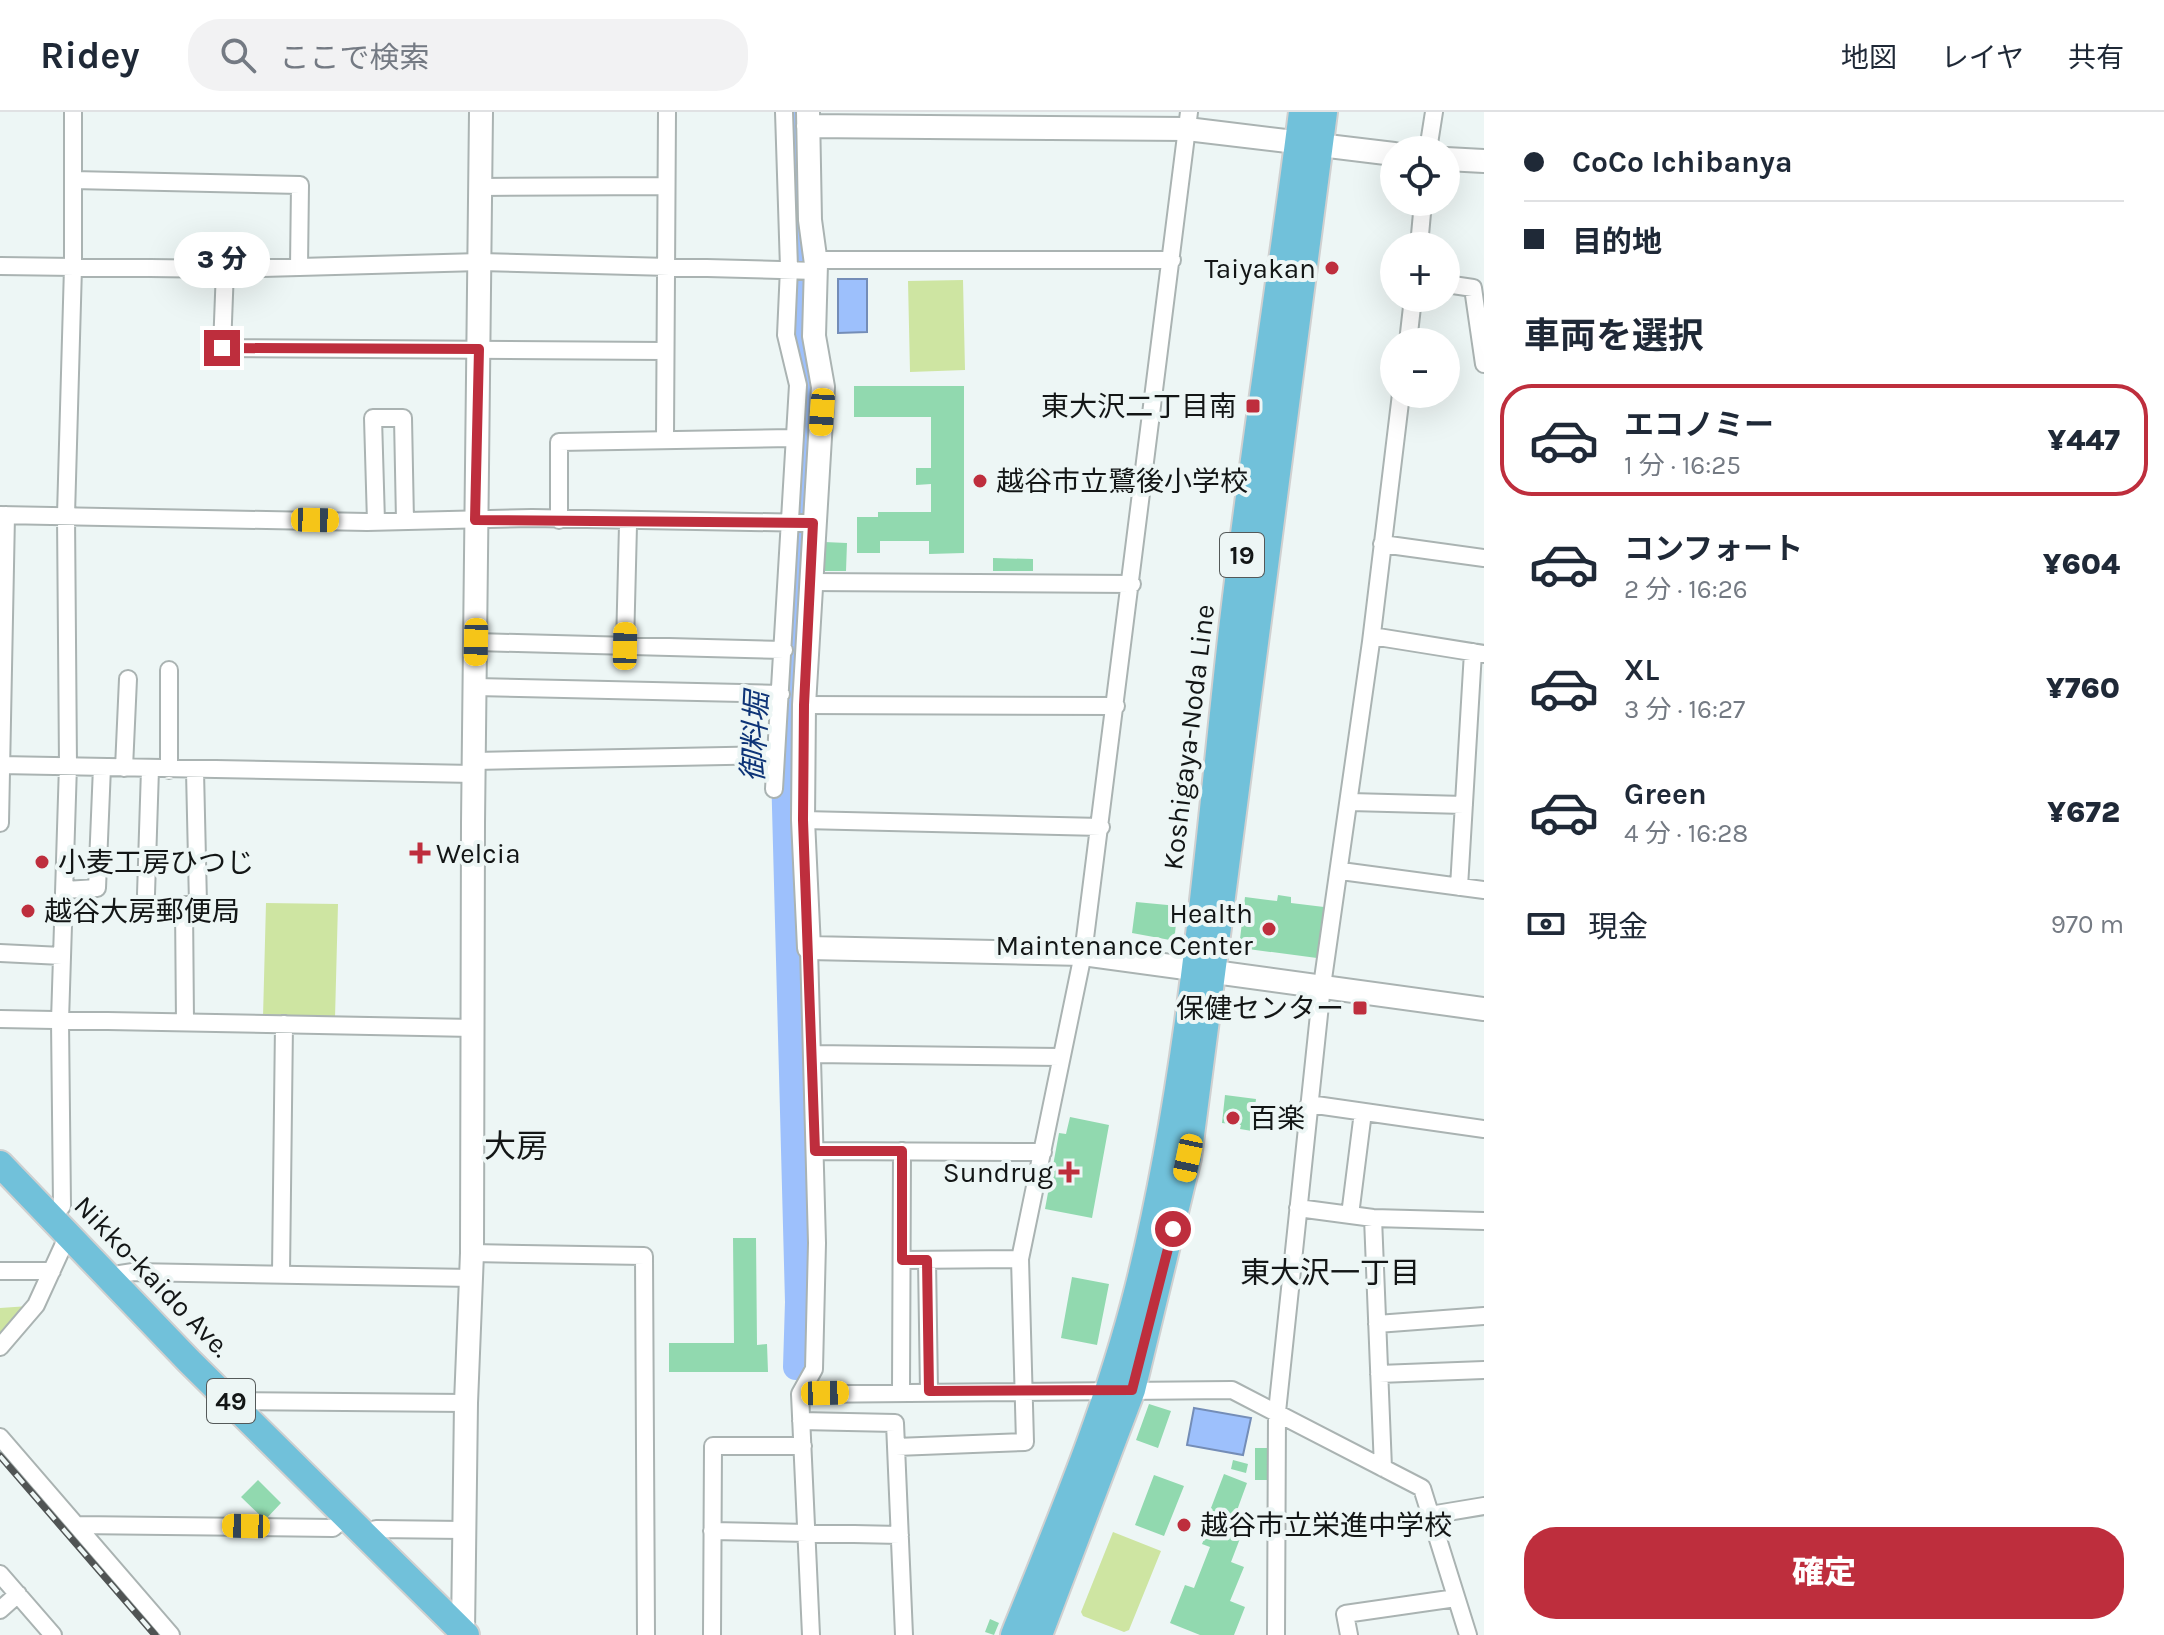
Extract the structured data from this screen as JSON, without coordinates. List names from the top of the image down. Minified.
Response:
{"streets":{"main road":["19","Koshigaya-Noda Line","Nikko-kaido Ave.","49"]},"districts":["大房","東大沢一丁目"],"water":["御料堀"],"places":{"other":["Taiyakan","越谷市立鷺後小学校","小麦工房ひつじ","越谷大房郵便局","Health Maintenance Center","百楽","越谷市立栄進中学校"],"transit":["東大沢二丁目南","保健センター"],"health":["Welcia","Sundrug"]},"page":{"header":"Ridey","search":"ここで検索","nav":["地図","レイヤ","共有"],"banner":["CoCo Ichibanya","目的地"],"map_buttons":["+","−"],"bubble":"3 分","heading":"車両を選択","list":[{"name":"エコノミー","note":"1 分 · 16:25","value":"¥447"},{"name":"コンフォート","note":"2 分 · 16:26","value":"¥604"},{"name":"XL","note":"3 分 · 16:27","value":"¥760"},{"name":"Green","note":"4 分 · 16:28","value":"¥672"}],"pay":["現金","970 m"],"buttons":"確定"}}
